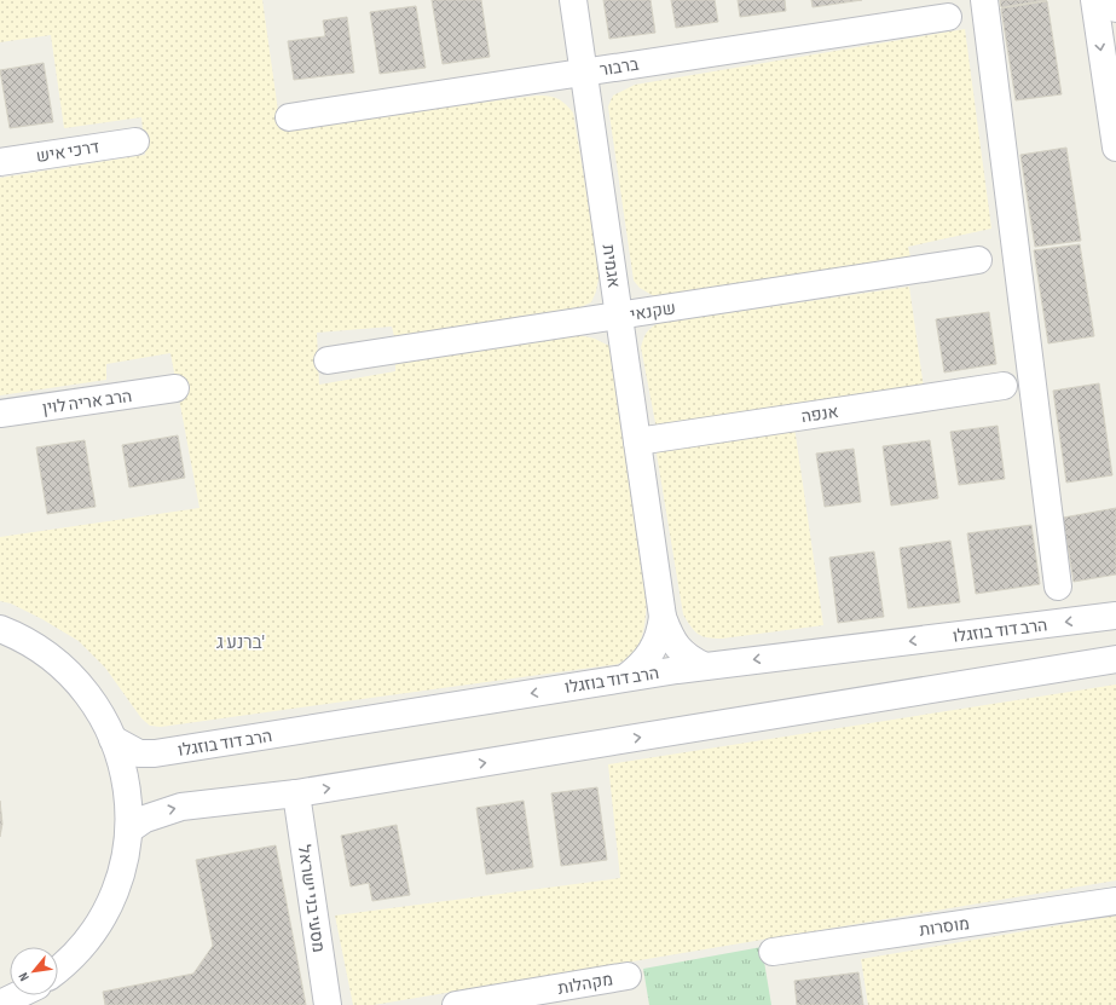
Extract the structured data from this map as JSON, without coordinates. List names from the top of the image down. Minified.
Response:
{"streets":{"street":["ברבור","דרכי איש","אגמית","שקנאי","הרב אריה לוין","אנפה","הרב דוד בוזגלו","מסעי בני ישראל","מוסרות","מקהלות"]},"crossings":[["ברבור","אגמית"],["אגמית","שקנאי"],["אגמית","אנפה"],["אגמית","הרב דוד בוזגלו"]],"districts":["ברנע ג'"],"north":"bottom left"}
